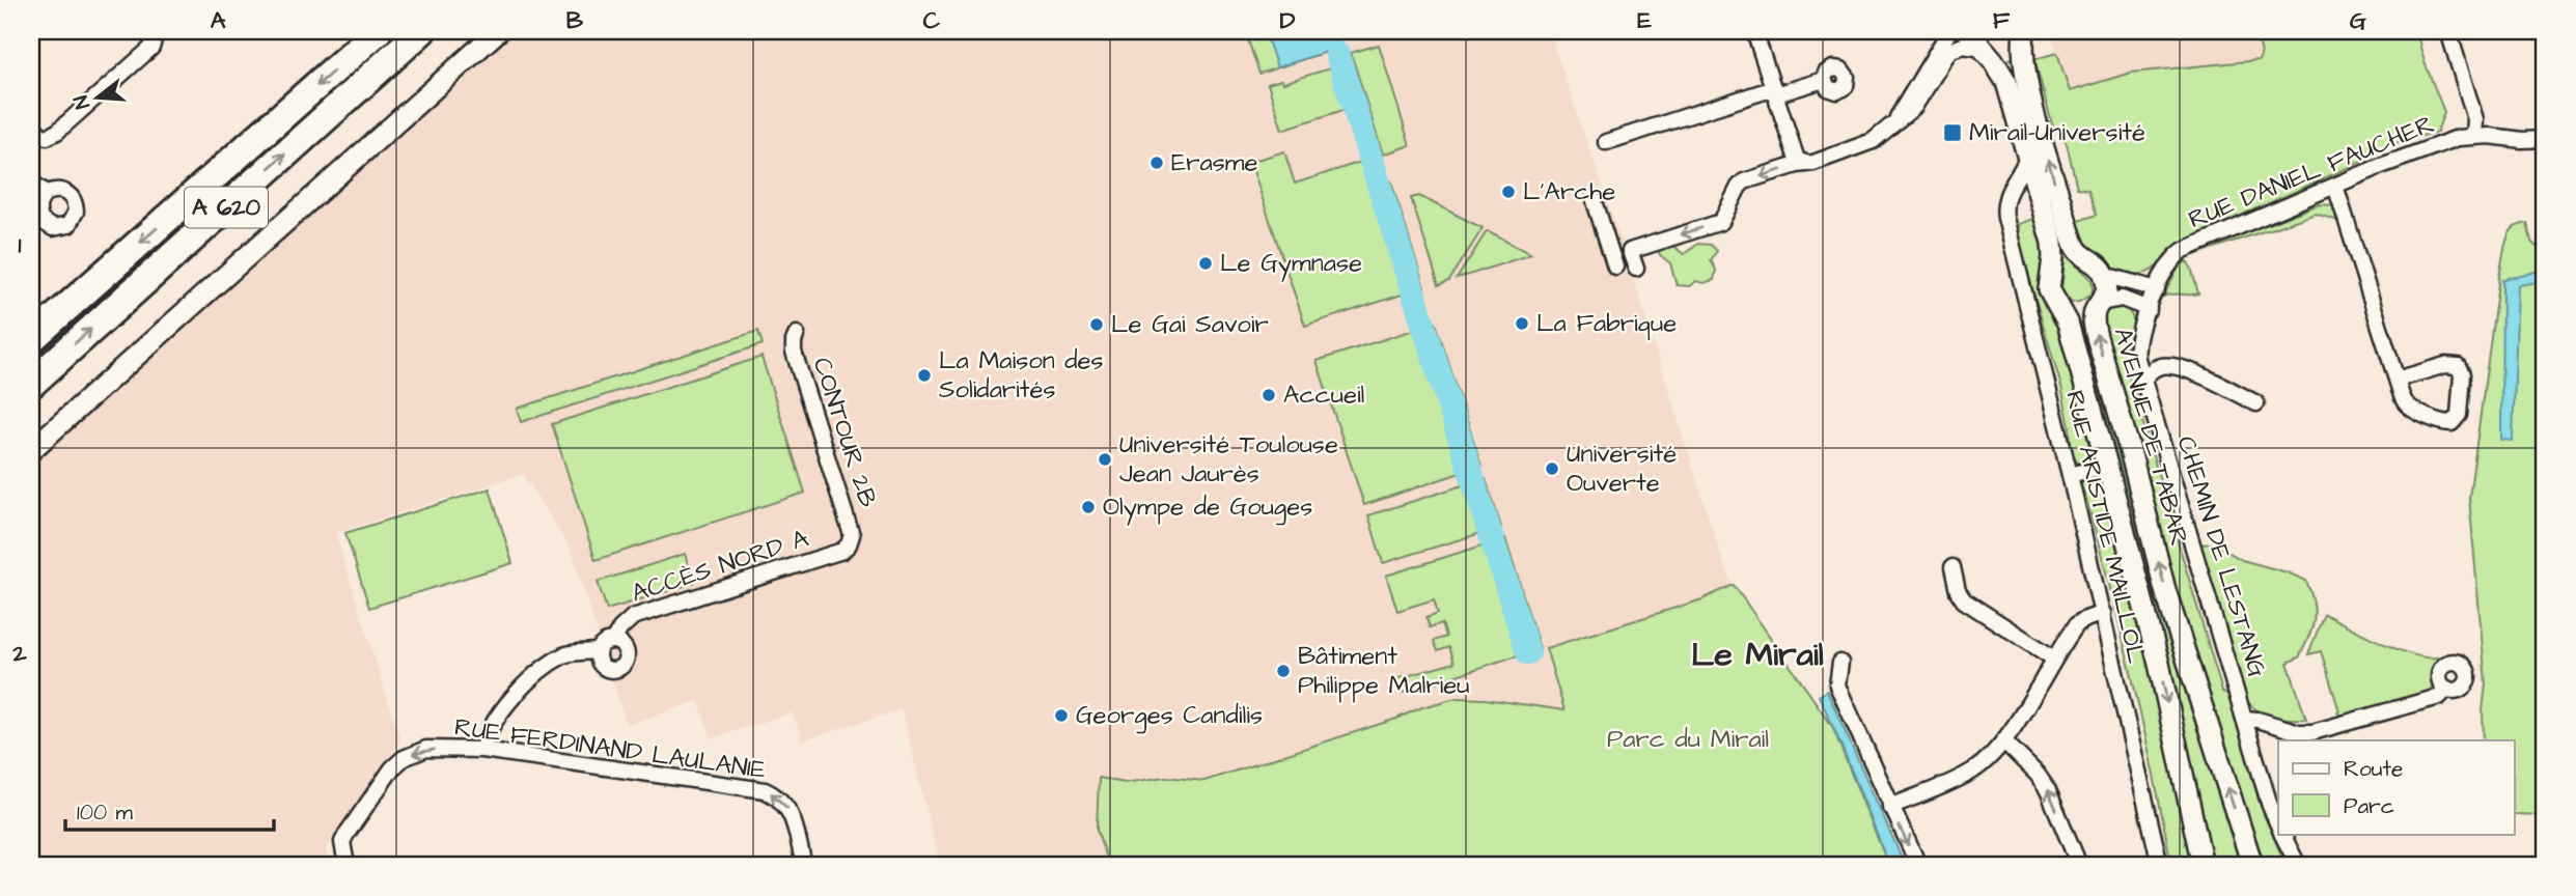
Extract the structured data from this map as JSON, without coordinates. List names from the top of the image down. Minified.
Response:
{"streets":{"highway":["A 620"],"main road":["AVENUE DE TABAR"],"street":["RUE DANIEL FAUCHER","CONTOUR 2B","RUE ARISTIDE MAILLOL","CHEMIN DE LESTANG","ACCÈS NORD A","RUE FERDINAND LAULANIE"]},"crossings":[["RUE DANIEL FAUCHER","CHEMIN DE LESTANG"],["CONTOUR 2B","ACCÈS NORD A"]],"districts":["Le Mirail"],"parks":["Parc du Mirail"],"places":{"transit":["Mirail-Université"],"other":["Erasme","L'Arche","Le Gymnase","La Fabrique","Le Gai Savoir","La Maison des Solidarités","Accueil","Université Toulouse Jean Jaurès","Université Ouverte","Olympe de Gouges","Bâtiment Philippe Malrieu","Georges Candilis"]},"legend":["Route","Parc"],"scale_bar":"100 m","north":"left","grid":{"columns":["A","B","C","D","E","F","G"],"rows":["1","2"]}}
